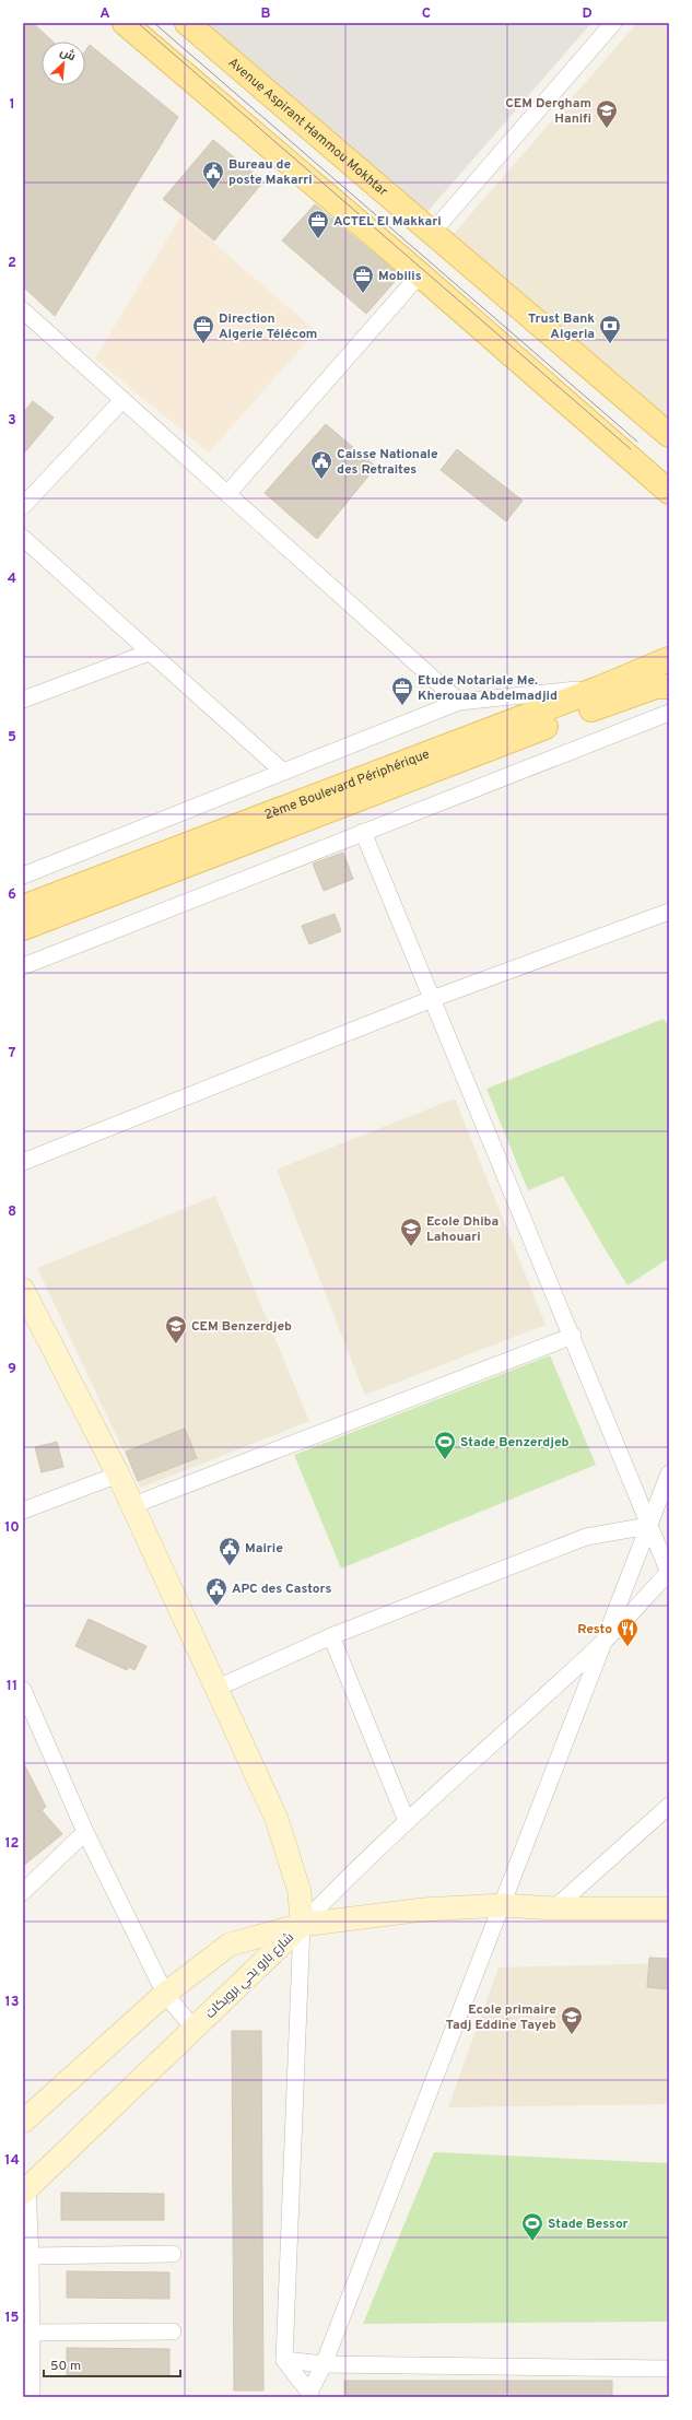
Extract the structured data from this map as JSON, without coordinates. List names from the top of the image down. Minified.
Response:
{"streets":{"main road":["Avenue Aspirant Hammou Mokhtar","2ème Boulevard Périphérique","شارع بارو يحي برويكات"]},"places":{"school or university":["CEM Dergham Hanifi","Ecole Dhiba Lahouari","CEM Benzerdjeb","Ecole primaire Tadj Eddine Tayeb"],"public building":["Bureau de poste Makarri","Caisse Nationale des Retraites","Mairie","APC des Castors"],"office":["ACTEL El Makkari","Mobilis","Direction Algerie Télécom","Etude Notariale Me. Kherouaa Abdelmadjid"],"bank":["Trust Bank Algeria"],"sports":["Stade Benzerdjeb","Stade Bessor"],"restaurant":["Resto"]},"scale_bar":"50 m","north":"top right","grid":{"columns":["A","B","C","D"],"rows":["1","2","3","4","5","6","7","8","9","10","11","12","13","14","15"]}}
